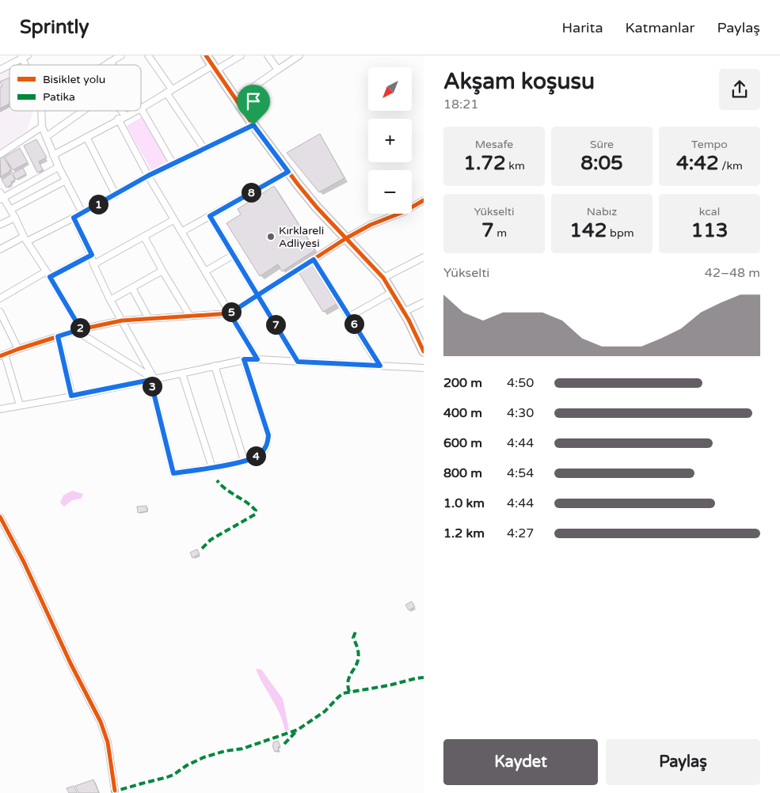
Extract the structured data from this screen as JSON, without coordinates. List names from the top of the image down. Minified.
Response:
{"places":["Kırklareli Adliyesi"],"legend":["Bisiklet yolu","Patika"],"north":"bottom left","page":{"header":"Sprintly","nav":["Harita","Katmanlar","Paylaş"],"heading":["Akşam koşusu","18:21"],"map_buttons":["+","−"],"stats":[["Mesafe","1.72 km"],["Süre","8:05"],["Tempo","4:42 /km"],["Yükselti","7 m"],["Nabız","142 bpm"],["kcal","113"]],"pins":["8","1","5","6","7","2","3","4"],"chart":["Yükselti","42–48 m"],"list":[{"name":"200 m","note":"4:50"},{"name":"400 m","note":"4:30"},{"name":"600 m","note":"4:44"},{"name":"800 m","note":"4:54"},{"name":"1.0 km","note":"4:44"},{"name":"1.2 km","note":"4:27"}],"buttons":["Kaydet","Paylaş"]}}
